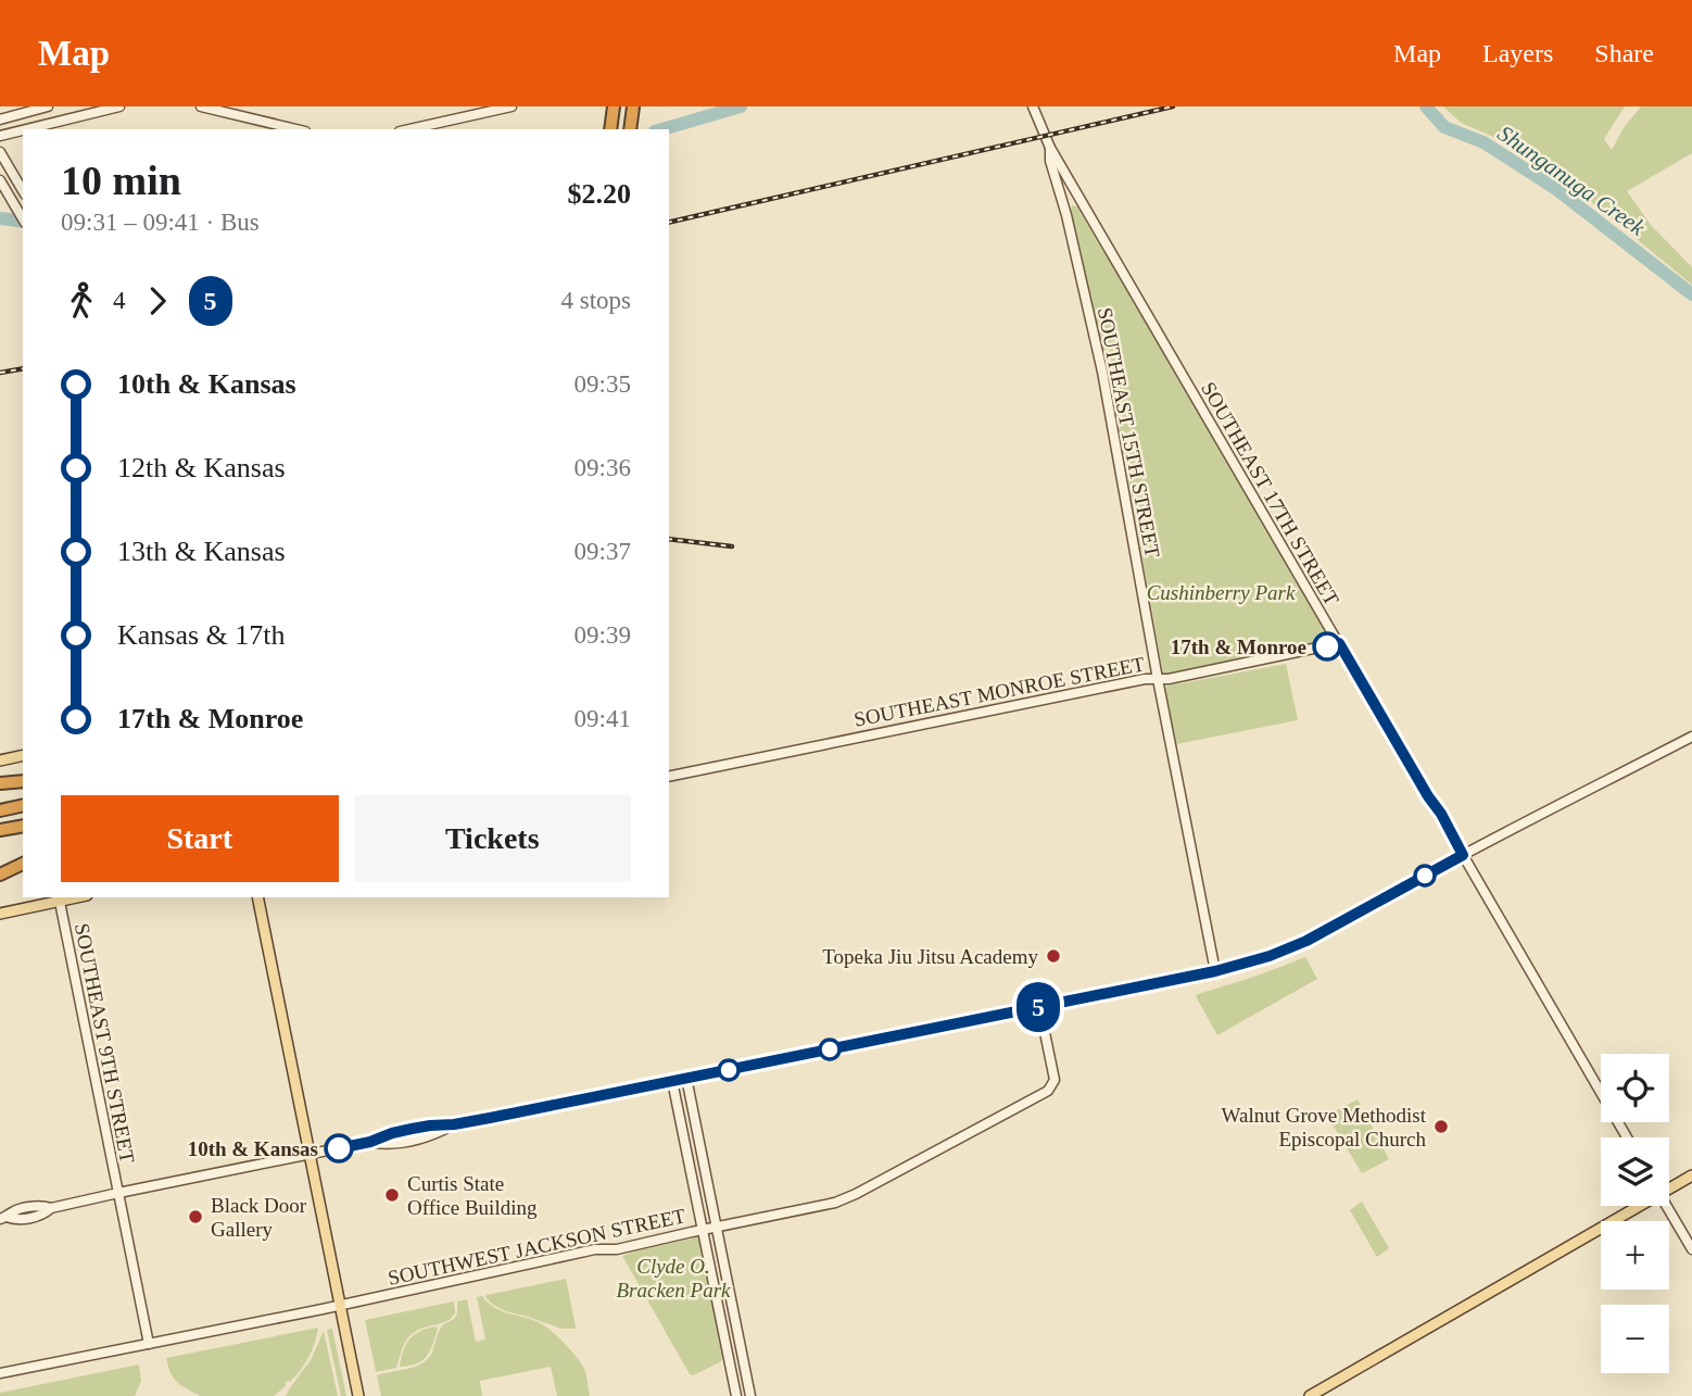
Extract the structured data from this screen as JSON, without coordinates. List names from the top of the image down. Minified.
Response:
{"streets":{"street":["SOUTHEAST 15TH STREET","SOUTHEAST 17TH STREET","SOUTHEAST MONROE STREET","SOUTHEAST 9TH STREET","SOUTHWEST JACKSON STREET"]},"crossings":[["SOUTHEAST 15TH STREET","SOUTHEAST 17TH STREET"],["SOUTHEAST 15TH STREET","SOUTHEAST MONROE STREET"],["SOUTHEAST 17TH STREET","SOUTHEAST MONROE STREET"],["SOUTHEAST 9TH STREET","SOUTHWEST JACKSON STREET"]],"water":["Shunganuga Creek"],"parks":["Cushinberry Park","Clyde O. Bracken Park"],"places":["17th & Monroe","Topeka Jiu Jitsu Academy","Walnut Grove Methodist Episcopal Church","10th & Kansas","Curtis State Office Building","Black Door Gallery"],"lines":["bus line 5"],"page":{"header":"Map","nav":["Map","Layers","Share"],"on_map":"5","heading":["10 min","09:31 – 09:41 · Bus","$2.20"],"legs":["4","5","4 stops"],"list":[{"name":"10th & Kansas","value":"09:35"},{"name":"12th & Kansas","value":"09:36"},{"name":"13th & Kansas","value":"09:37"},{"name":"Kansas & 17th","value":"09:39"},{"name":"17th & Monroe","value":"09:41"}],"buttons":["Start","Tickets"],"map_buttons":["+","−"]}}
